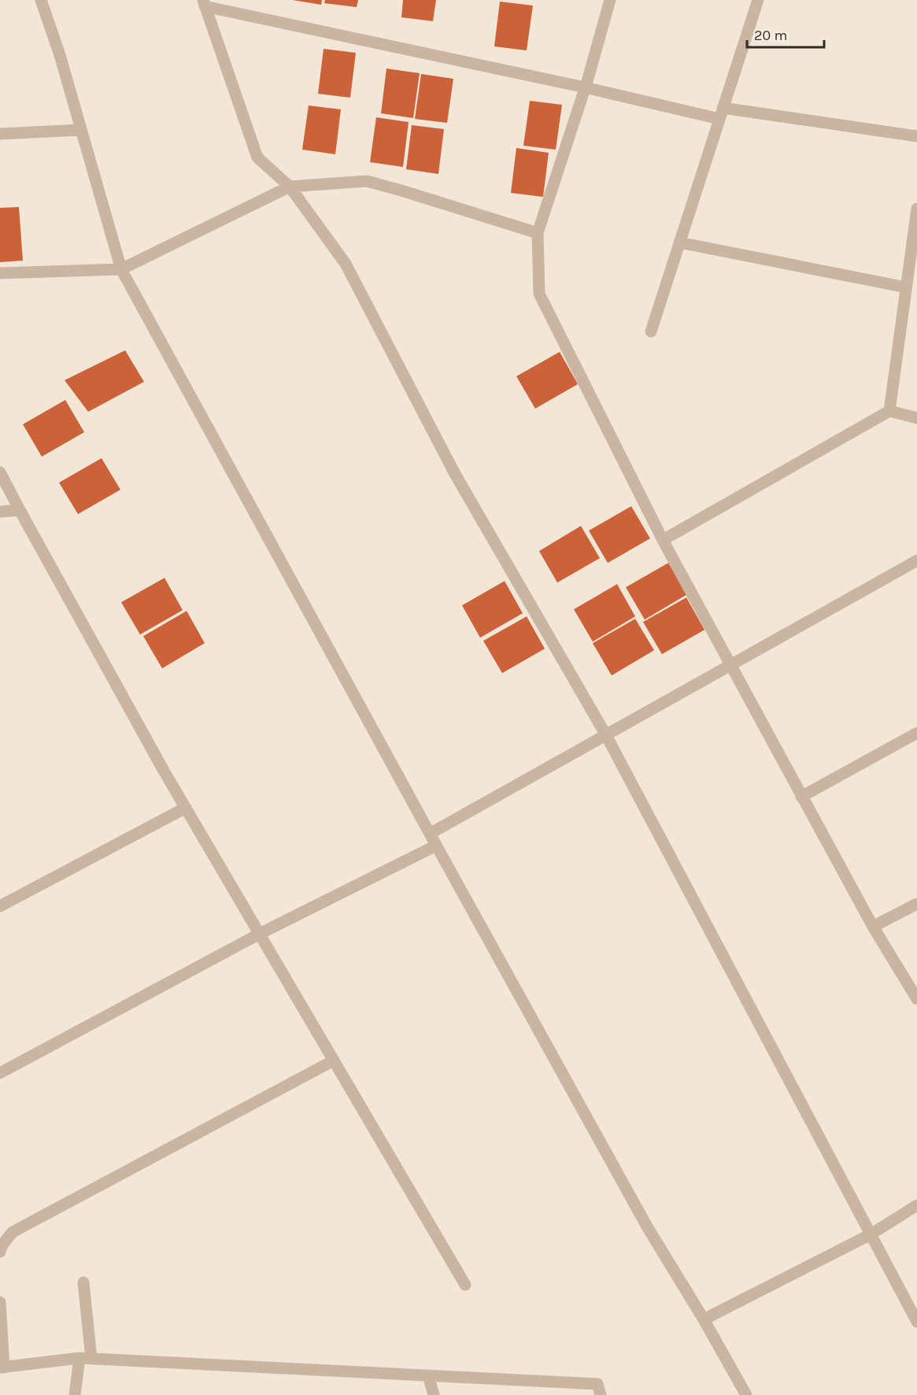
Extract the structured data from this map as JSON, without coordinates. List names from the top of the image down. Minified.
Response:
{"scale_bar":"20 m"}
